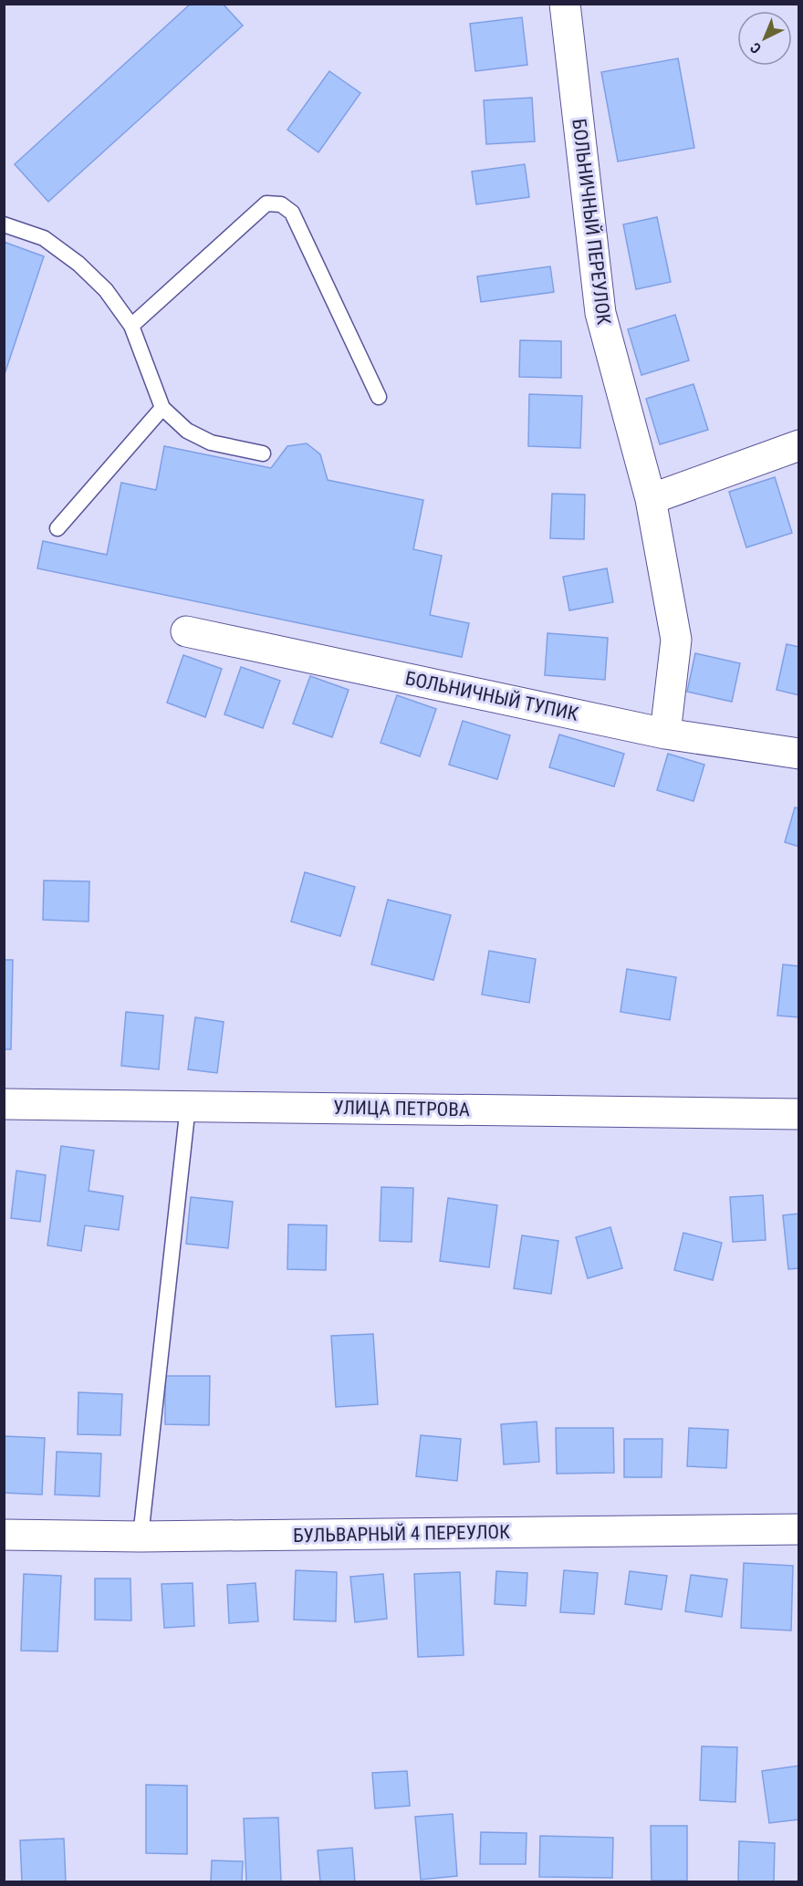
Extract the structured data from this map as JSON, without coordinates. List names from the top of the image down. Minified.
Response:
{"streets":{"street":["БОЛЬНИЧНЫЙ ПЕРЕУЛОК","БОЛЬНИЧНЫЙ ТУПИК","УЛИЦА ПЕТРОВА","БУЛЬВАРНЫЙ 4 ПЕРЕУЛОК"]},"crossings":[["БОЛЬНИЧНЫЙ ПЕРЕУЛОК","БОЛЬНИЧНЫЙ ТУПИК"]],"north":"bottom left"}
